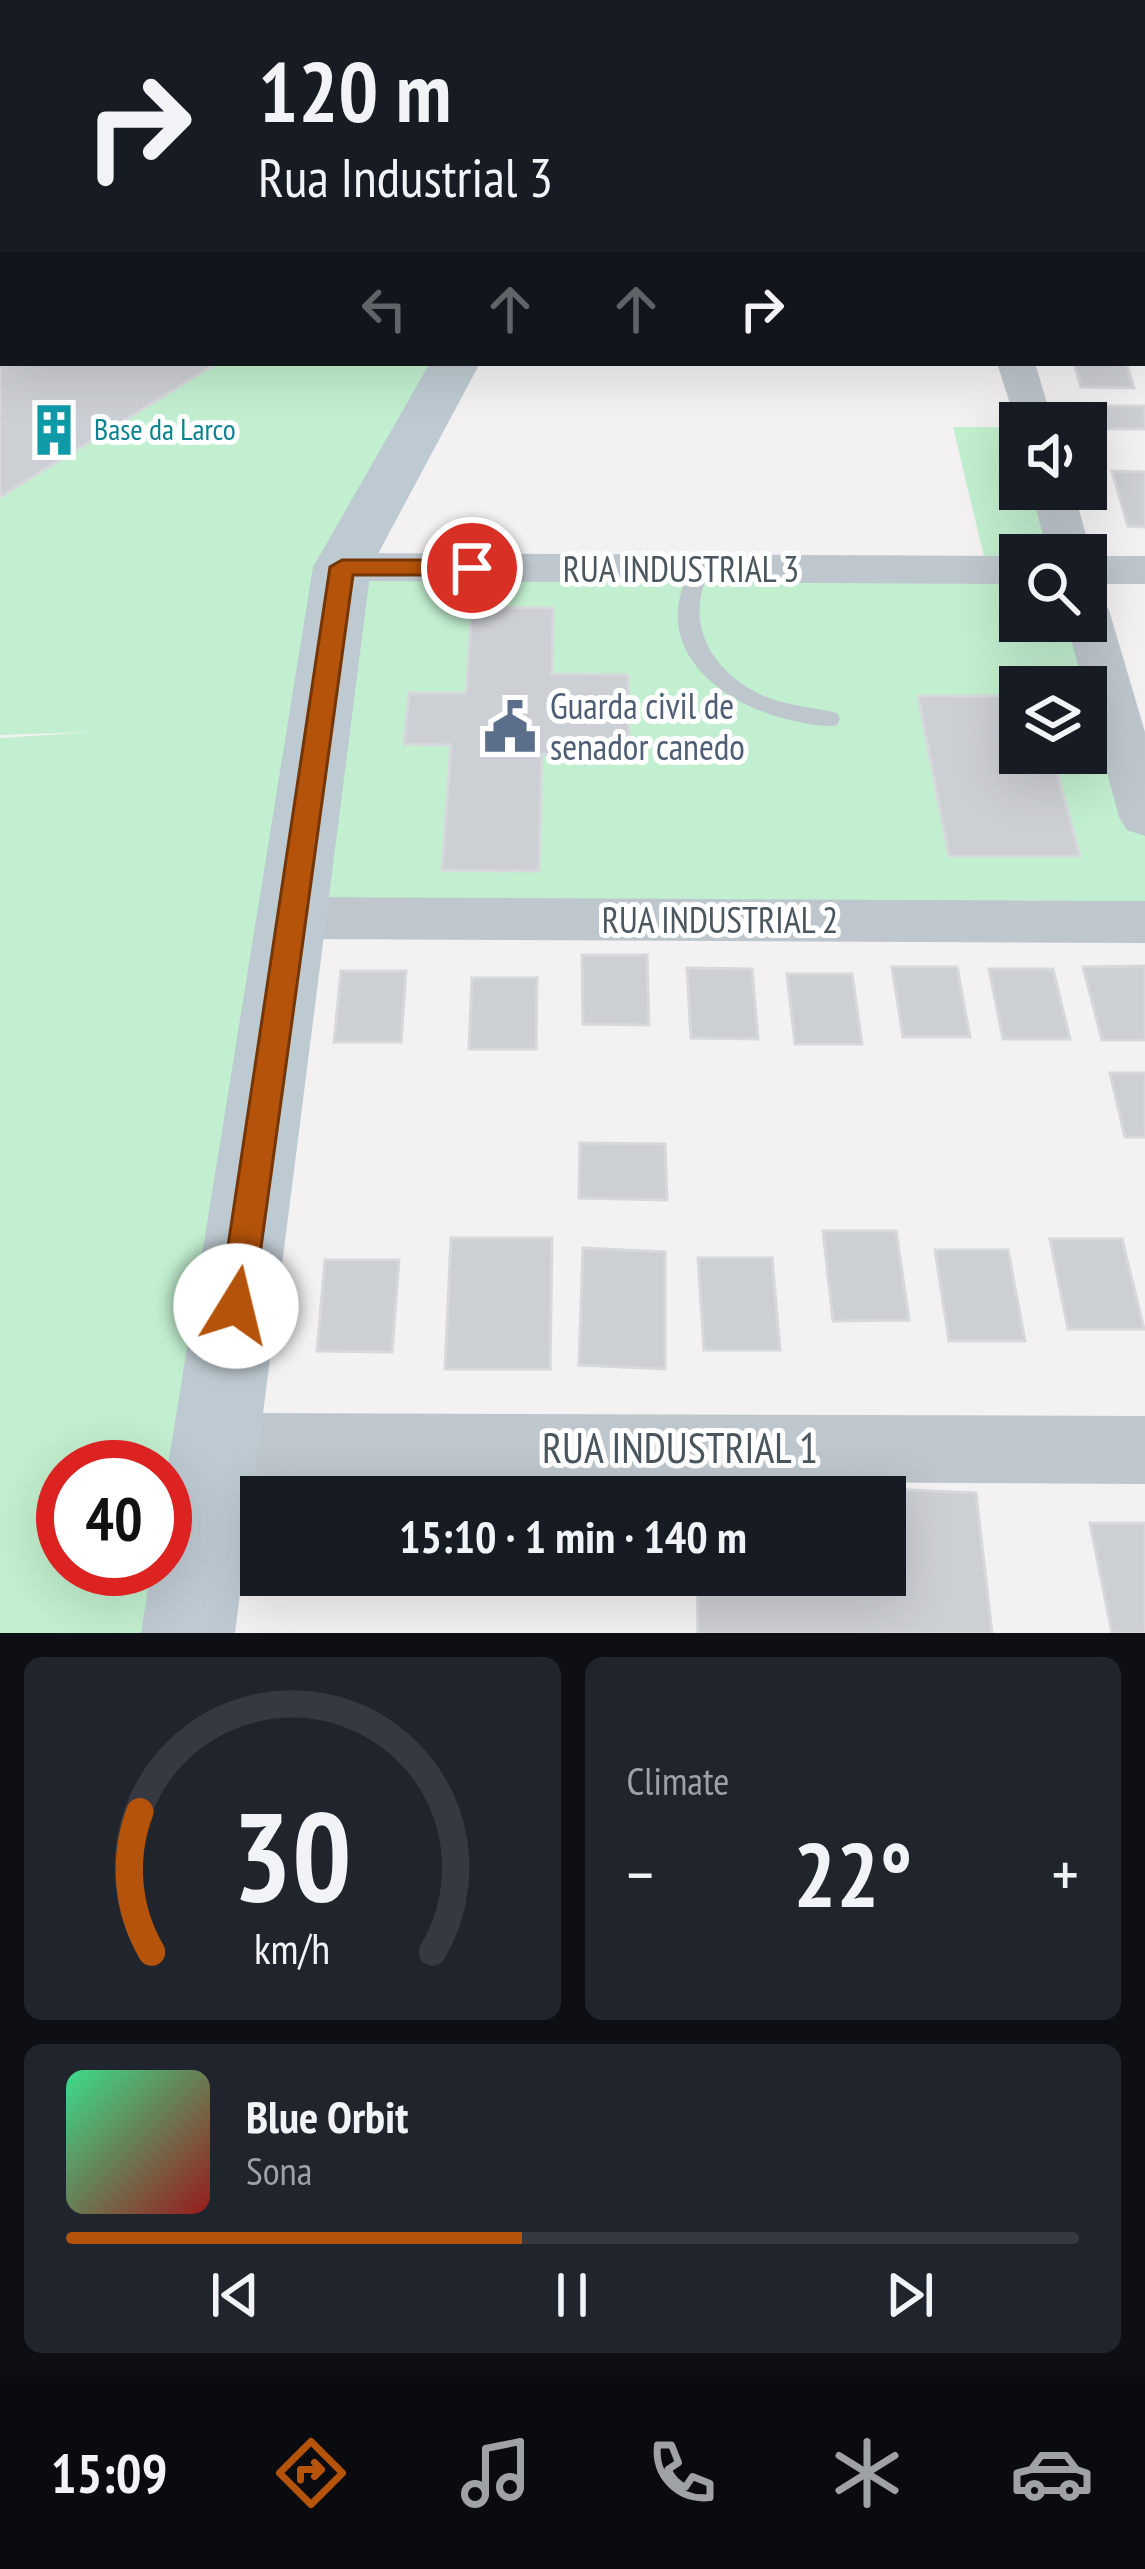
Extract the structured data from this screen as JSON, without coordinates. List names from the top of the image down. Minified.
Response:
{"streets":{"street":["RUA INDUSTRIAL 3","RUA INDUSTRIAL 2","RUA INDUSTRIAL 1"]},"places":{"building":["Base da Larco"],"public building":["Guarda civil de senador canedo"]},"page":{"turn":["120 m","Rua Industrial 3"],"limit":"40","trip":"15:10 · 1 min · 140 m","tile":"Climate","heat":["−","22°","+"],"song":["Blue Orbit","Sona"],"tabs":"15:09","gauge":["30","km/h"]}}
